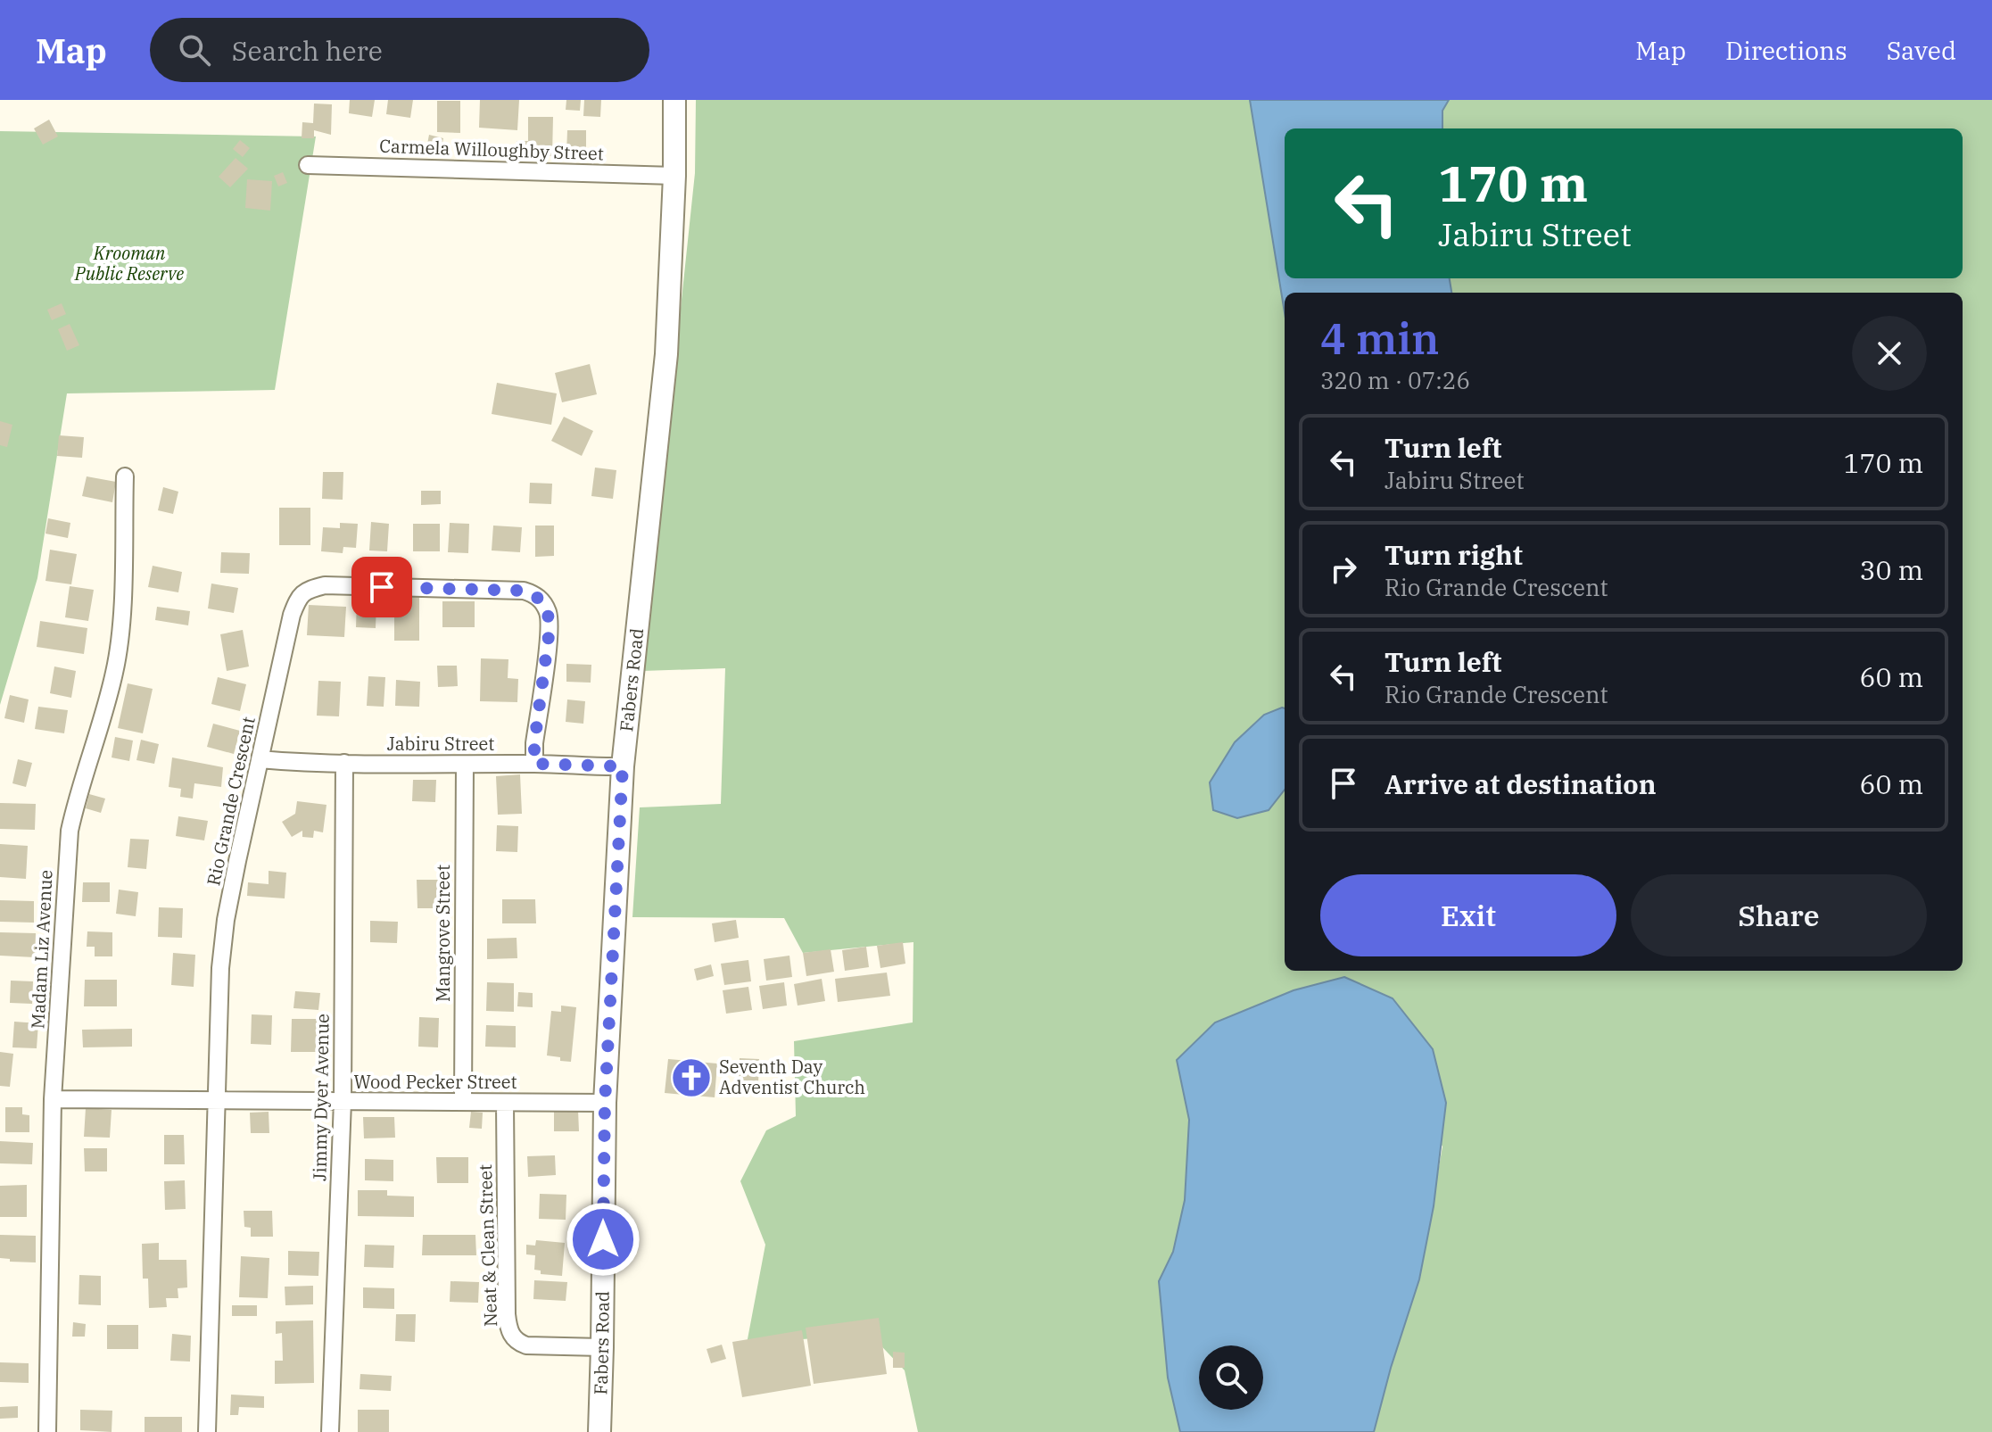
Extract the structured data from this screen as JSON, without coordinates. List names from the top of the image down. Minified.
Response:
{"streets":{"main road":["Fabers Road"],"street":["Carmela Willoughby Street","Jabiru Street","Rio Grande Crescent","Mangrove Street","Madam Liz Avenue","Wood Pecker Street","Jimmy Dyer Avenue","Neat & Clean Street"]},"crossings":[["Carmela Willoughby Street","Fabers Road"],["Fabers Road","Jabiru Street"],["Fabers Road","Wood Pecker Street"],["Fabers Road","Neat & Clean Street"],["Jabiru Street","Rio Grande Crescent"],["Jabiru Street","Mangrove Street"],["Jabiru Street","Jimmy Dyer Avenue"],["Rio Grande Crescent","Wood Pecker Street"],["Mangrove Street","Wood Pecker Street"],["Madam Liz Avenue","Wood Pecker Street"],["Wood Pecker Street","Jimmy Dyer Avenue"],["Wood Pecker Street","Neat & Clean Street"]],"parks":["Krooman Public Reserve"],"places":{"church":["Seventh Day Adventist Church"]},"page":{"header":"Map","search":"Search here","nav":["Map","Directions","Saved"],"turn":["170 m","Jabiru Street"],"heading":["4 min","320 m · 07:26"],"list":[{"name":"Turn left","note":"Jabiru Street","value":"170 m"},{"name":"Turn right","note":"Rio Grande Crescent","value":"30 m"},{"name":"Turn left","note":"Rio Grande Crescent","value":"60 m"},{"name":"Arrive at destination","value":"60 m"}],"buttons":["Exit","Share"]}}
